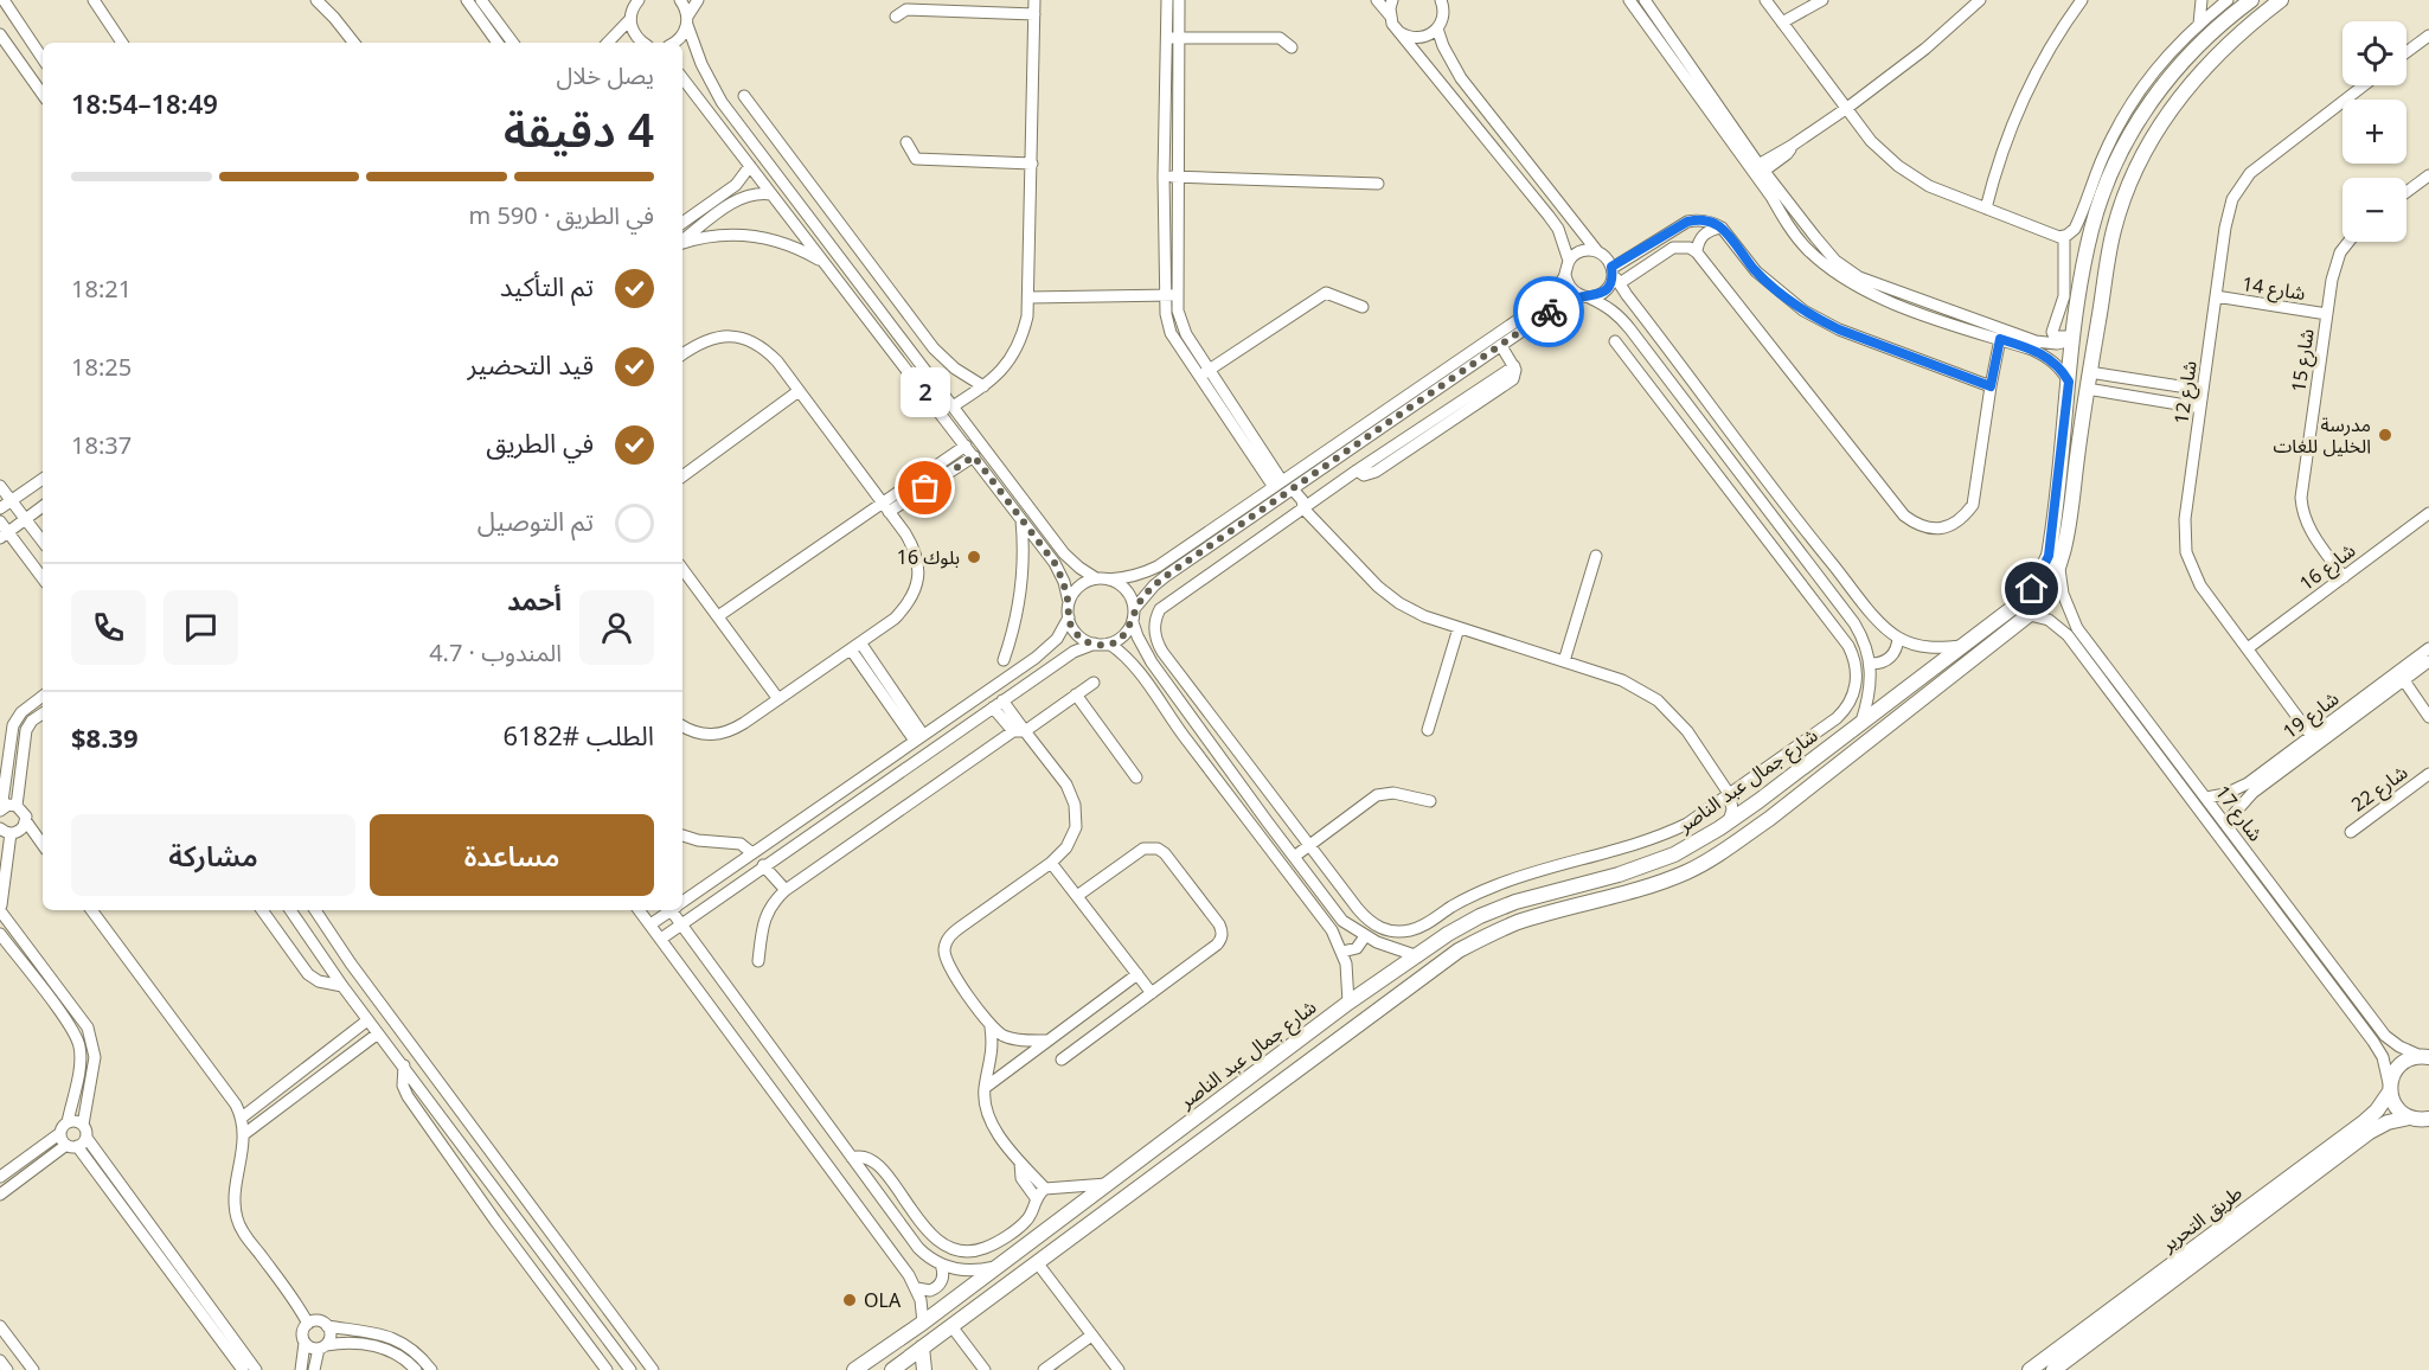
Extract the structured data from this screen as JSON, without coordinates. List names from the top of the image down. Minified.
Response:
{"streets":{"main road":["شارع جمال عبد الناصر","طريق التحرير"],"street":["شارع 14","شارع 15","شارع 12","شارع 16","شارع 19","شارع 22","شارع 17"]},"crossings":[["شارع 14","شارع 15"],["شارع 14","شارع 12"],["شارع 15","شارع 16"],["شارع 12","شارع 16"],["شارع 12","شارع 19"],["شارع 19","شارع 17"],["شارع جمال عبد الناصر","شارع 17"],["شارع 17","طريق التحرير"]],"places":["مدرسة الخليل للغات","2","بلوك 16","OLA"],"page":{"map_buttons":["+","−"],"heading":["4 دقيقة","يصل خلال","18:49–18:54"],"panel":["أحمد","المندوب · 4.7","الطلب #6182","$8.39"],"bar":"في الطريق · 590 m","list":[["تم التأكيد","18:21"],["قيد التحضير","18:25"],["في الطريق","18:37"],"تم التوصيل"],"bubble":"2","buttons":["مساعدة","مشاركة"]}}
